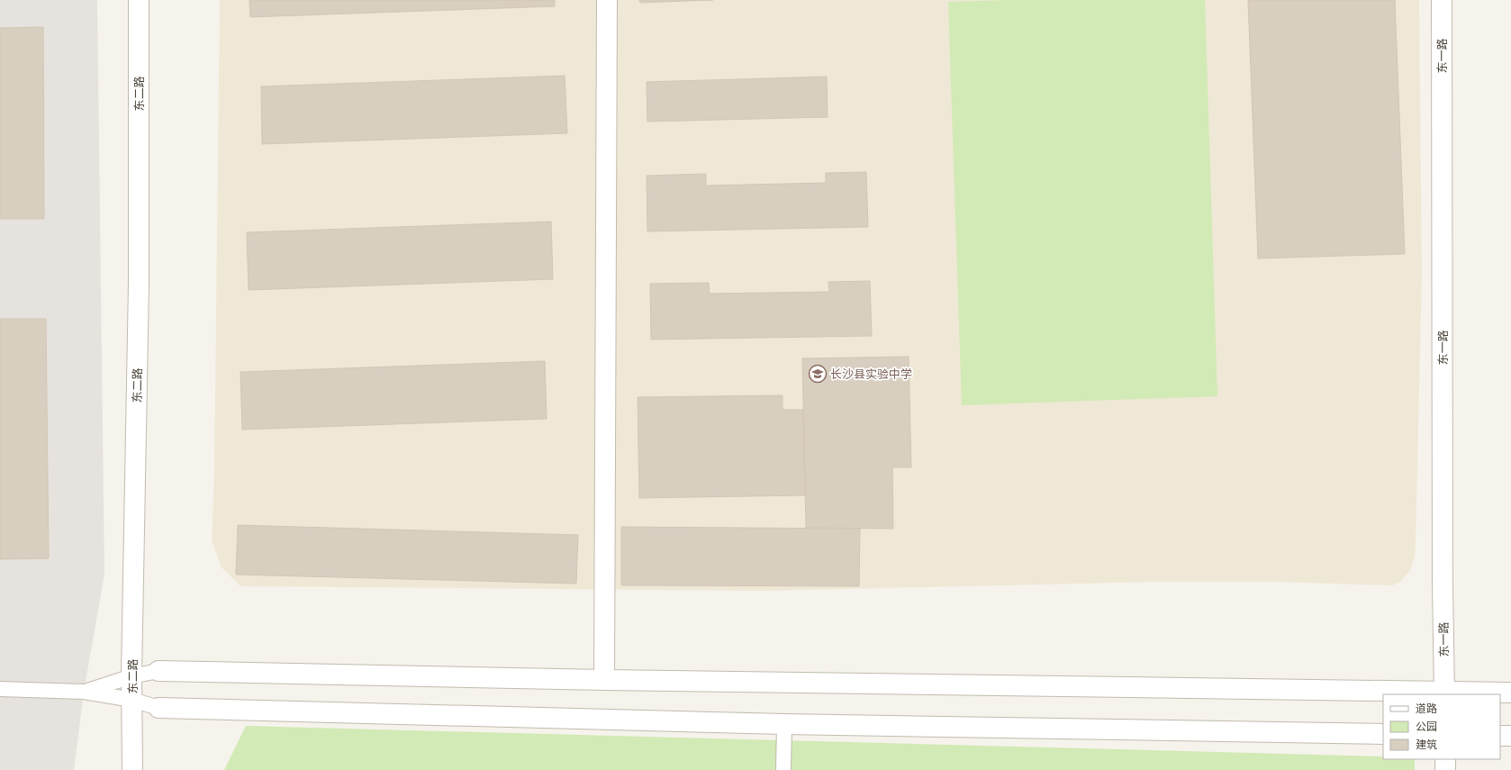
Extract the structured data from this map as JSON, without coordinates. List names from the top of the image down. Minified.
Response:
{"streets":{"street":["东一路","东二路"]},"places":{"school or university":["长沙县实验中学"]},"legend":["道路","公园","建筑"]}
